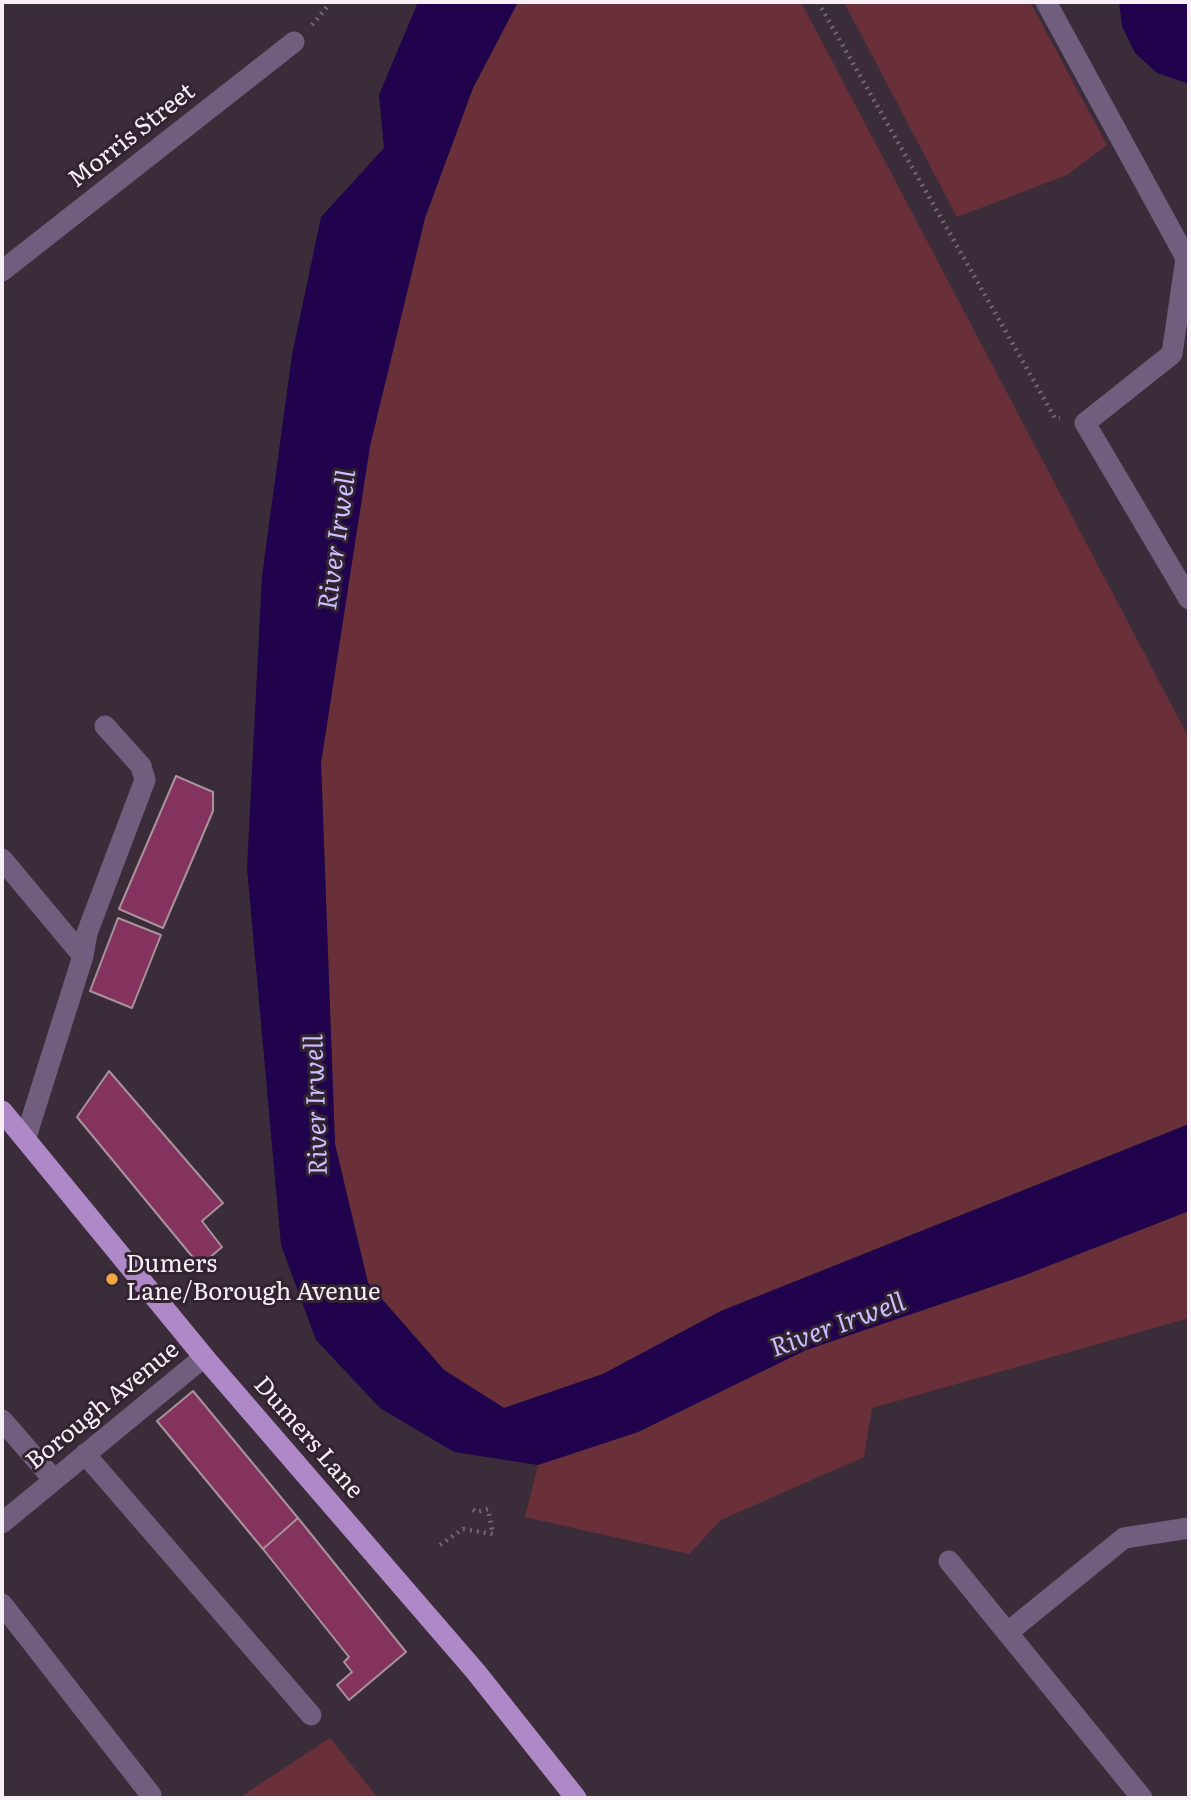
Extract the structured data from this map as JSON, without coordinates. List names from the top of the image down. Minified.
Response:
{"streets":{"main road":["Dumers Lane"],"street":["Morris Street","Borough Avenue"]},"crossings":[["Borough Avenue","Dumers Lane"]],"water":["River Irwell"],"places":["Dumers Lane/Borough Avenue"]}
